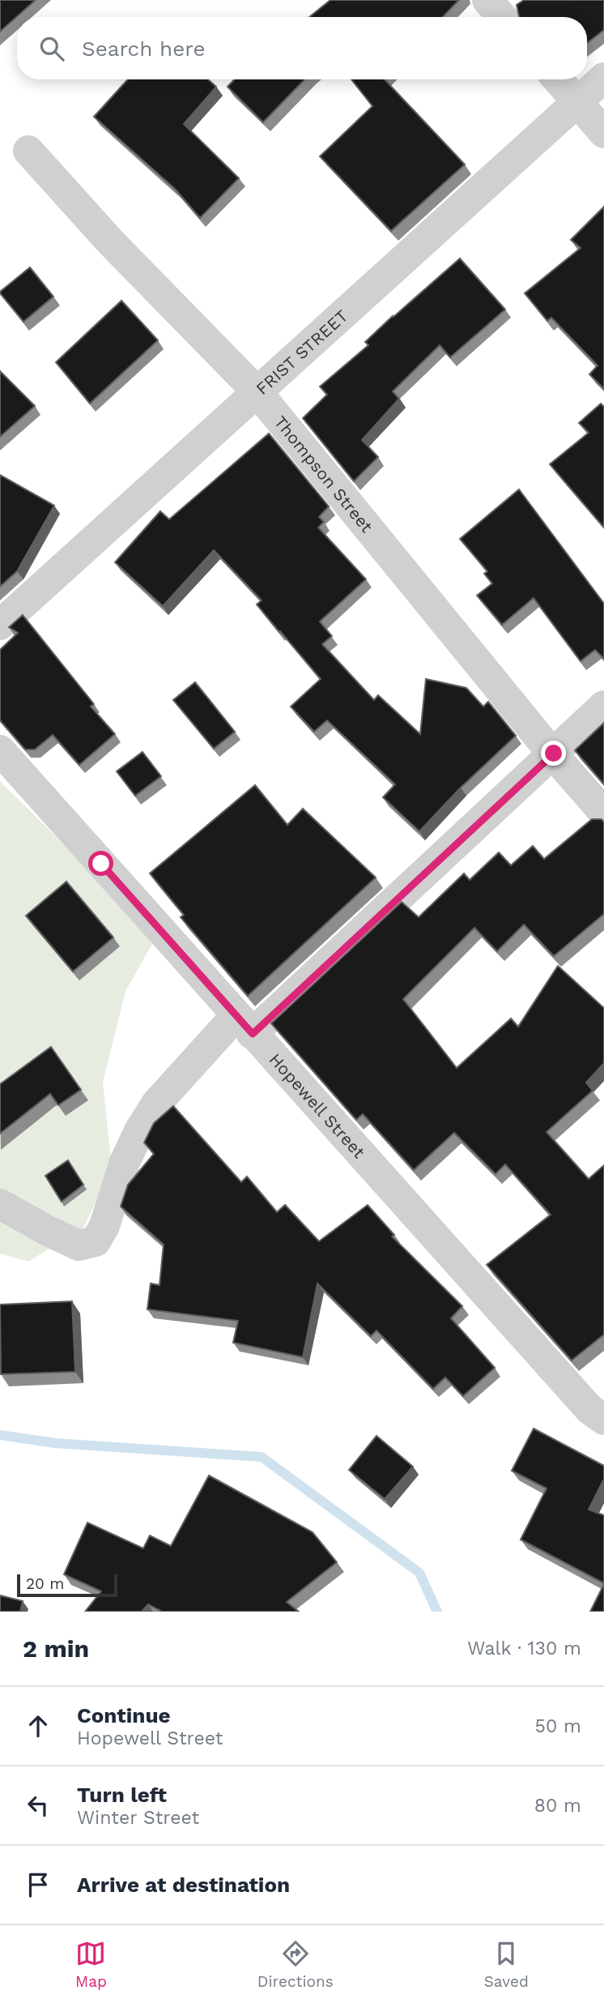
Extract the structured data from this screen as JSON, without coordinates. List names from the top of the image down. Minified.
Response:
{"streets":{"street":["FRIST STREET","Thompson Street","Hopewell Street"]},"crossings":[["FRIST STREET","Thompson Street"]],"scale_bar":"20 m","page":{"search":"Search here","scale":"20 m","heading":["2 min","Walk · 130 m"],"list":[["Continue","Hopewell Street","50 m"],["Turn left","Winter Street","80 m"],"Arrive at destination"],"nav":["Map","Directions","Saved"]}}
